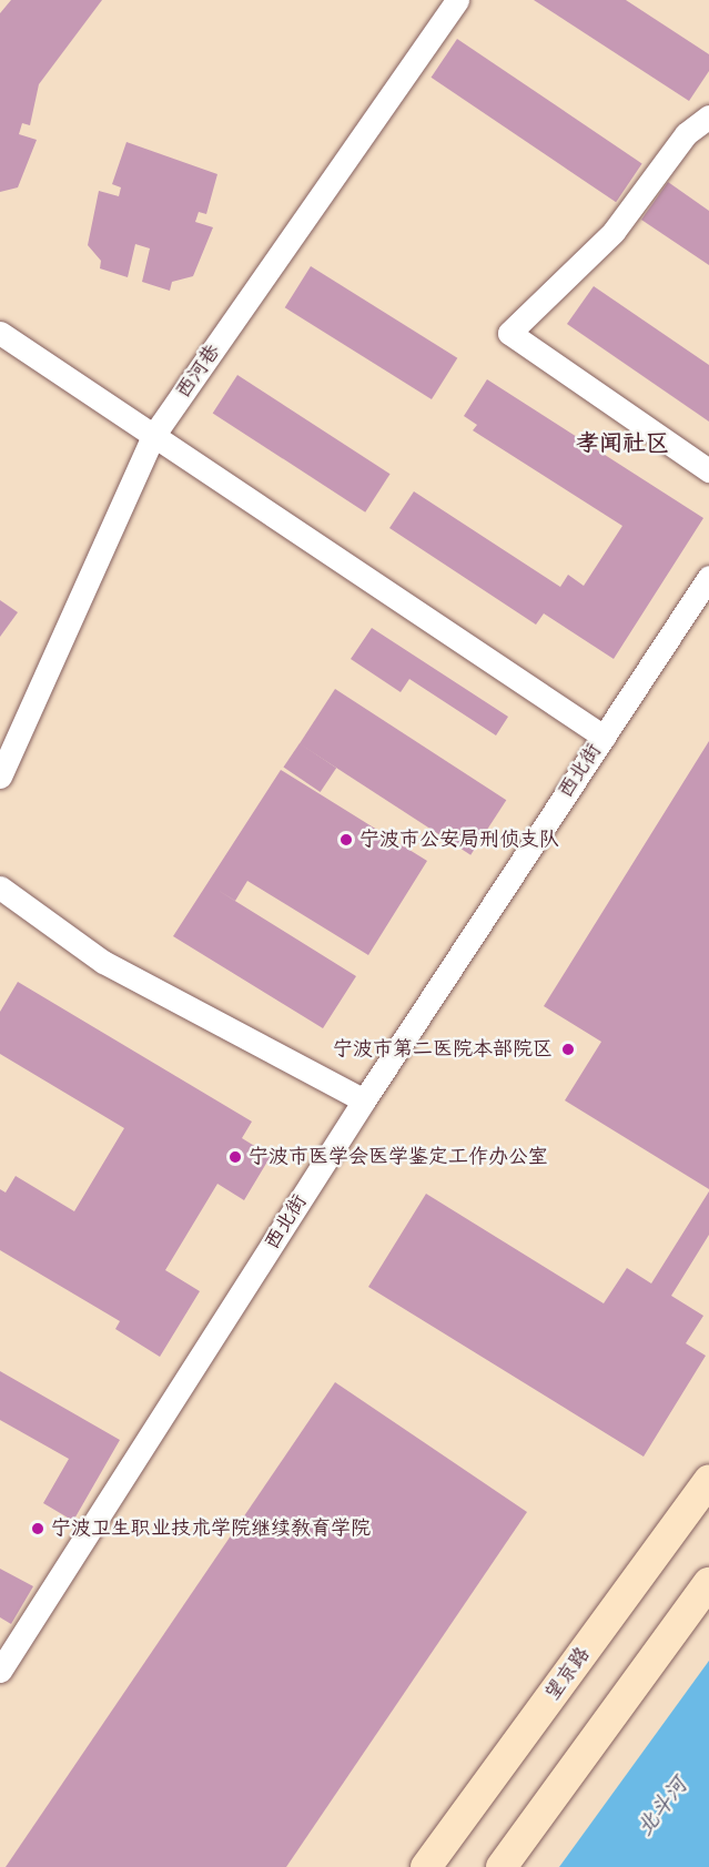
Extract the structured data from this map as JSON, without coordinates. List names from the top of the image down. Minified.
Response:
{"streets":{"main road":["望京路"],"street":["西河巷","西北街"]},"districts":["孝闻社区"],"water":["北斗河"],"places":["宁波市公安局刑侦支队","宁波市第二医院本部院区","宁波市医学会医学鉴定工作办公室","宁波卫生职业技术学院继续教育学院"]}
